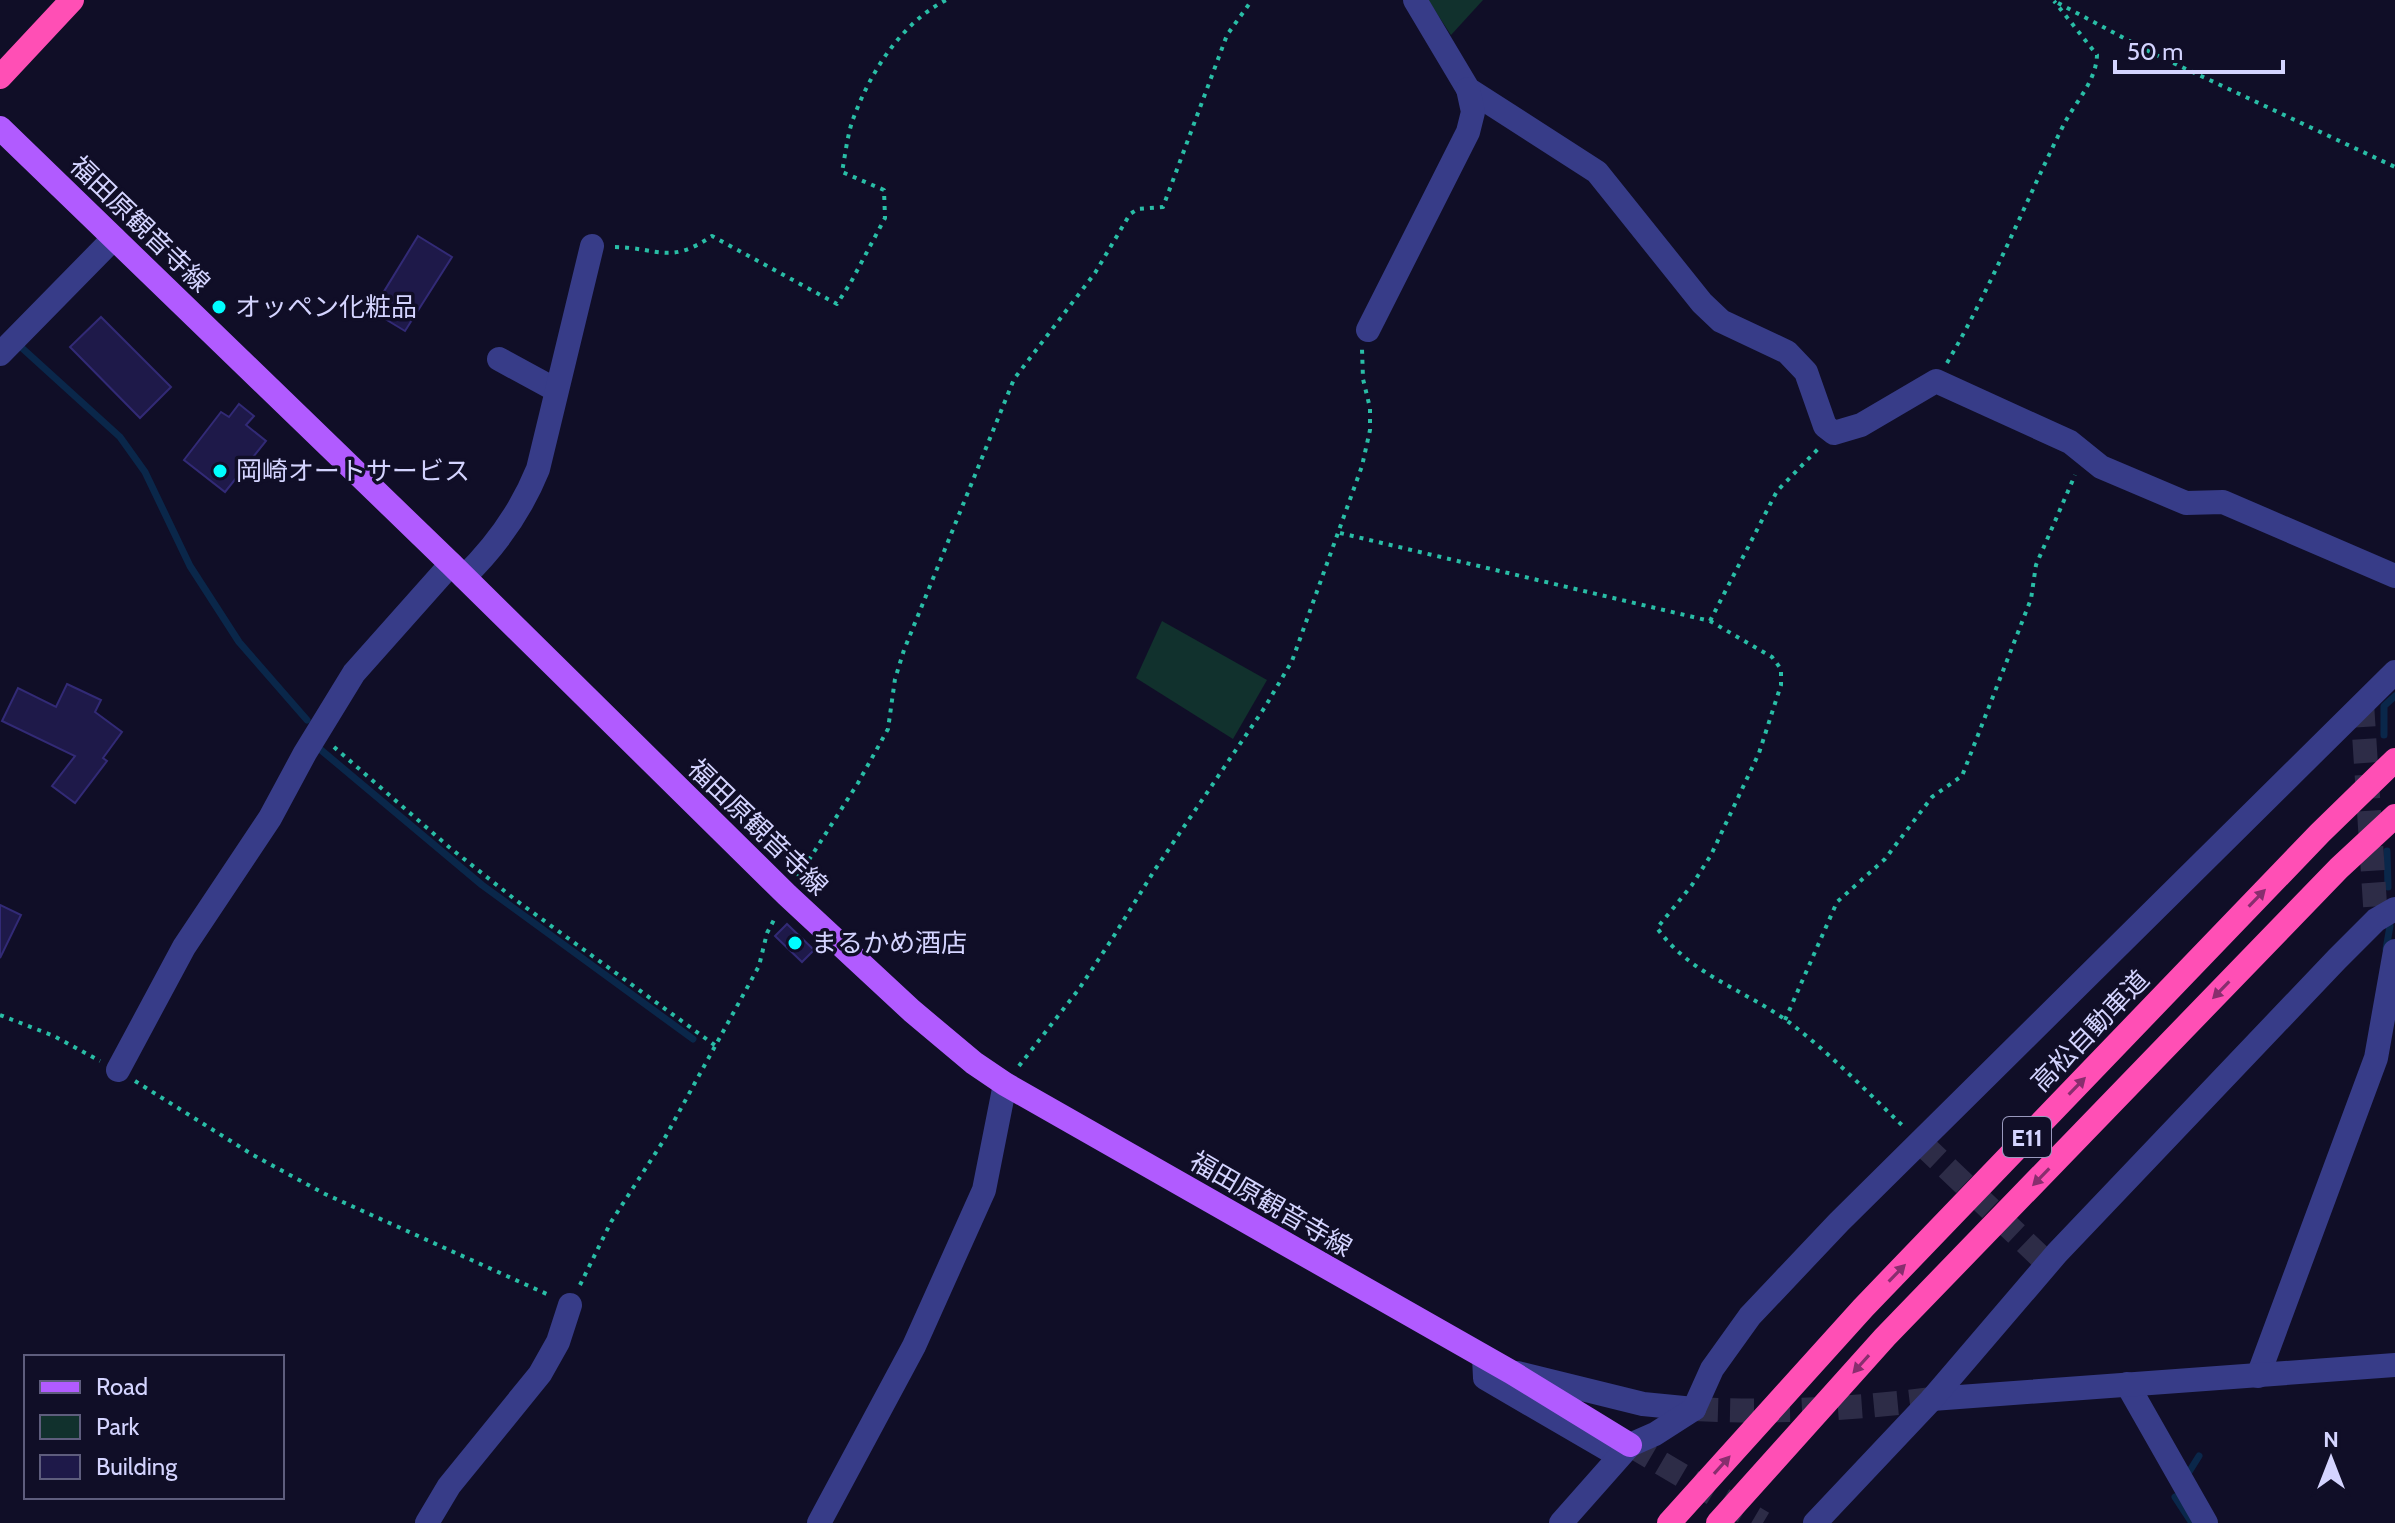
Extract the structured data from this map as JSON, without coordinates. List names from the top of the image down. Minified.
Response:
{"streets":{"highway":["高松自動車道","E11"],"main road":["福田原観音寺線"]},"places":["オッペン化粧品","岡崎オートサービス","まるかめ酒店"],"legend":["Road","Park","Building"],"scale_bar":"50 m","north":"top"}
